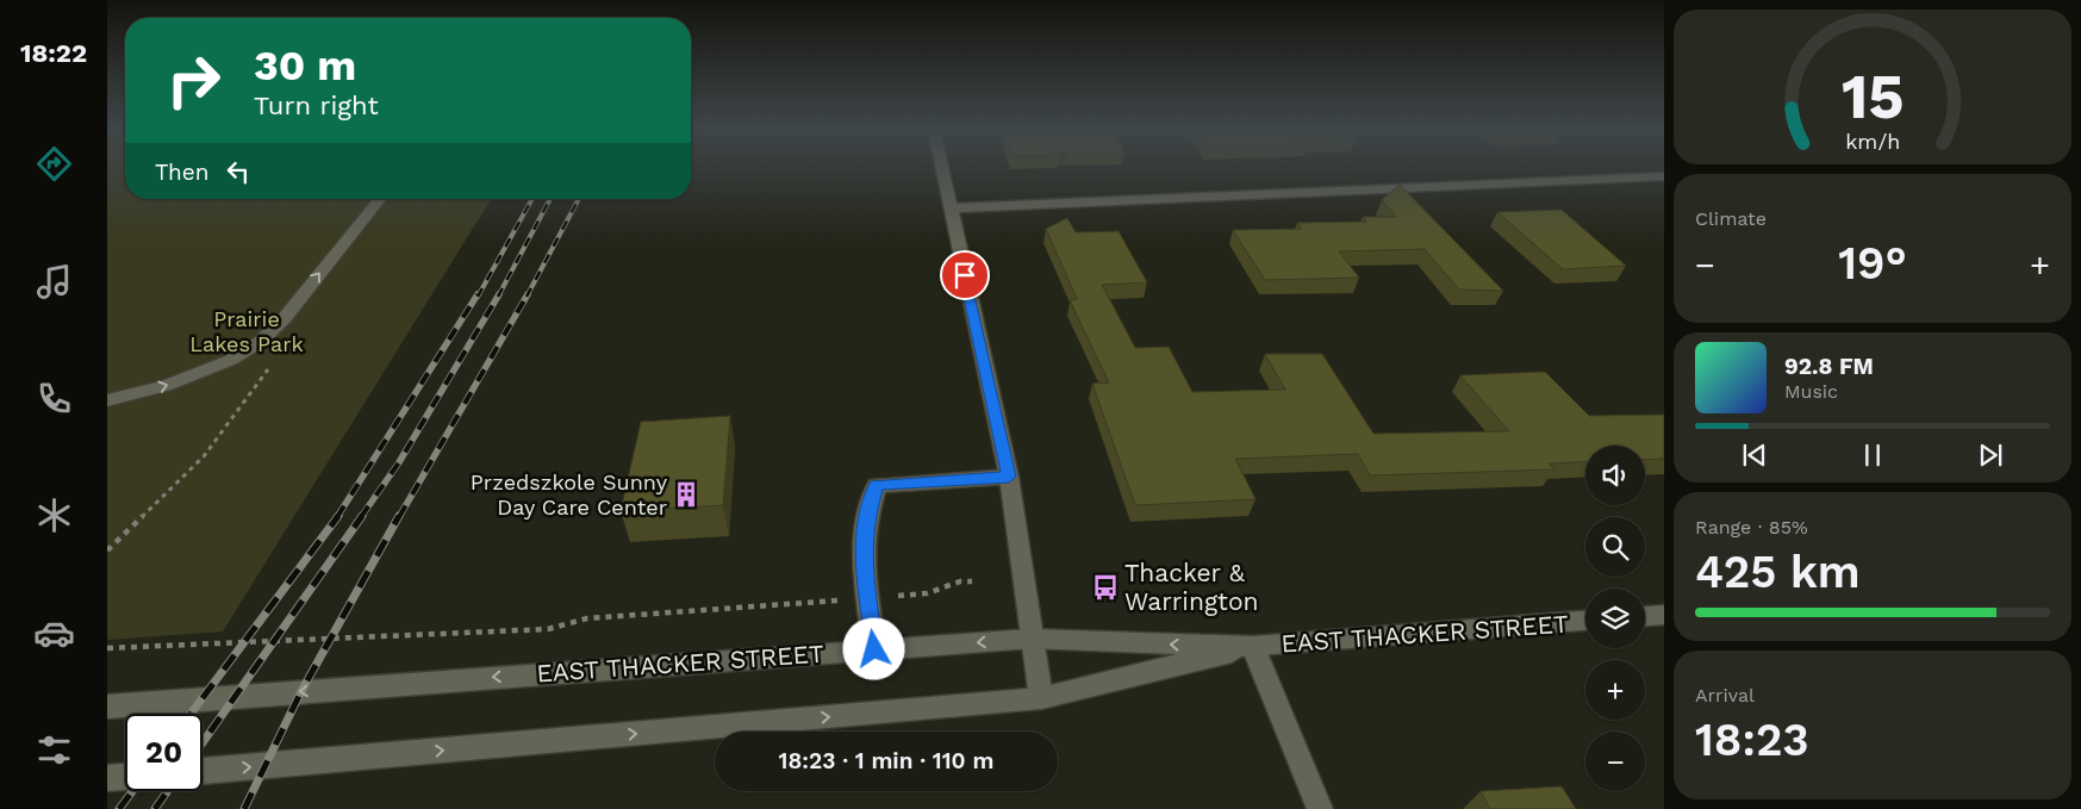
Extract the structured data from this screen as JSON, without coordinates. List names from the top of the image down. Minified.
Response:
{"streets":{"street":["EAST THACKER STREET"]},"parks":["Prairie Lakes Park"],"places":{"building":["Przedszkole Sunny Day Care Center"],"bus stop":["Thacker & Warrington"]},"page":{"tabs":"18:22","turn":["30 m","Turn right"],"then":"Then","tile":["Climate",["Range · 85%","425 km"],["Arrival","18:23"]],"heat":["−","19°","+"],"song":["92.8 FM","Music"],"map_buttons":["+","−"],"limit":"20","trip":"18:23 · 1 min · 110 m","gauge":["15","km/h"]}}
